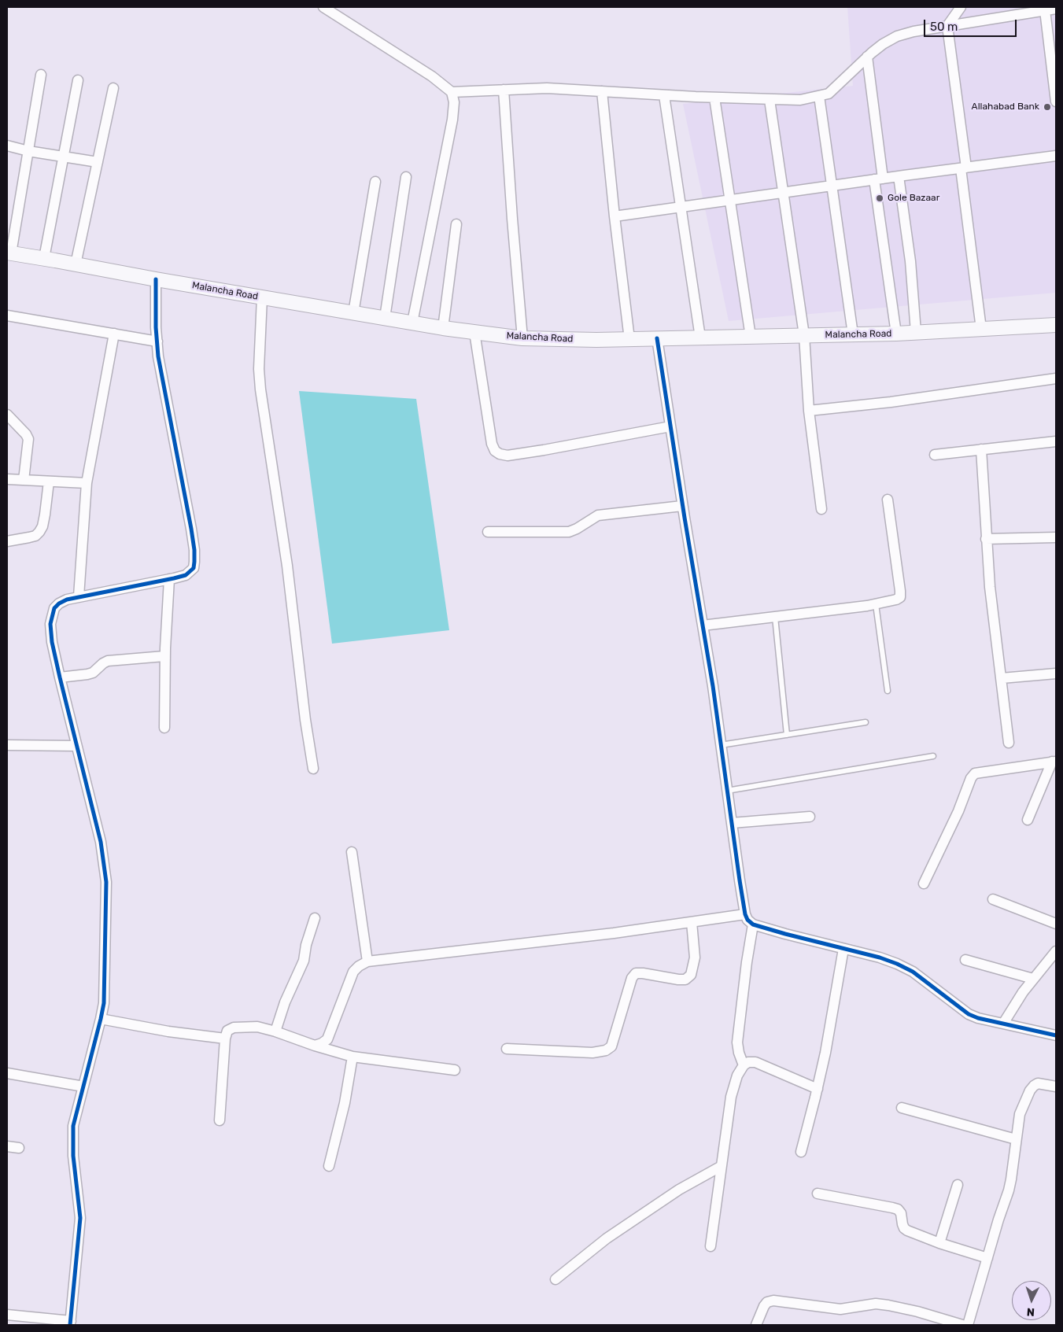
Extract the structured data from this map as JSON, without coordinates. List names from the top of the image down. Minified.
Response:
{"streets":{"main road":["Malancha Road"]},"places":["Allahabad Bank","Gole Bazaar"],"scale_bar":"50 m","north":"bottom"}
